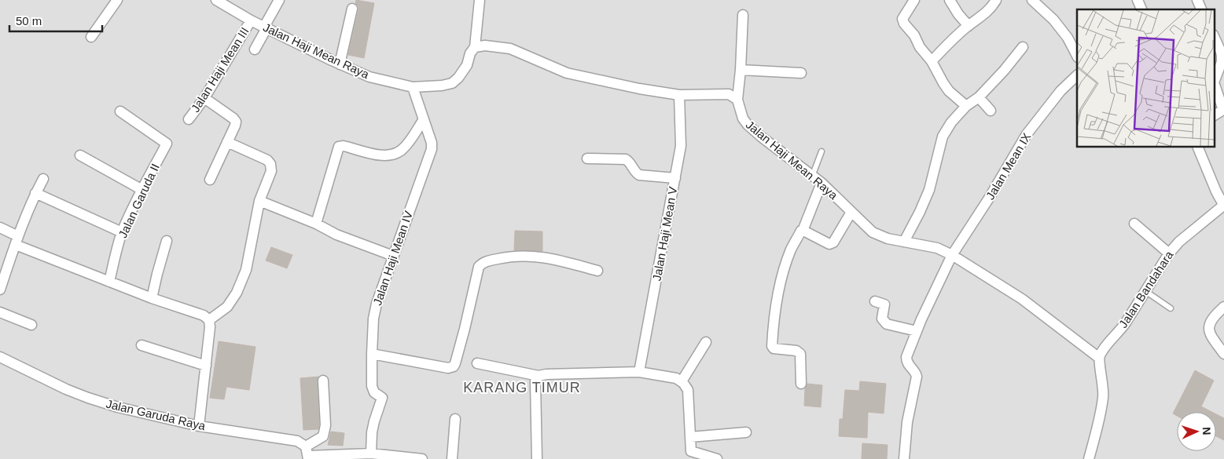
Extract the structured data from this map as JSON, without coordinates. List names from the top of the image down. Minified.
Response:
{"streets":{"street":["Jalan Haji Mean Raya","Jalan Haji Mean III","Jalan Mean IX","Jalan Garuda II","Jalan Haji Mean V","Jalan Haji Mean IV","Jalan Bandahara","Jalan Garuda Raya"]},"crossings":[["Jalan Haji Mean Raya","Jalan Haji Mean III"],["Jalan Haji Mean Raya","Jalan Mean IX"],["Jalan Haji Mean Raya","Jalan Haji Mean IV"],["Jalan Haji Mean Raya","Jalan Bandahara"]],"districts":["KARANG TIMUR"],"scale_bar":"50 m","north":"right"}
